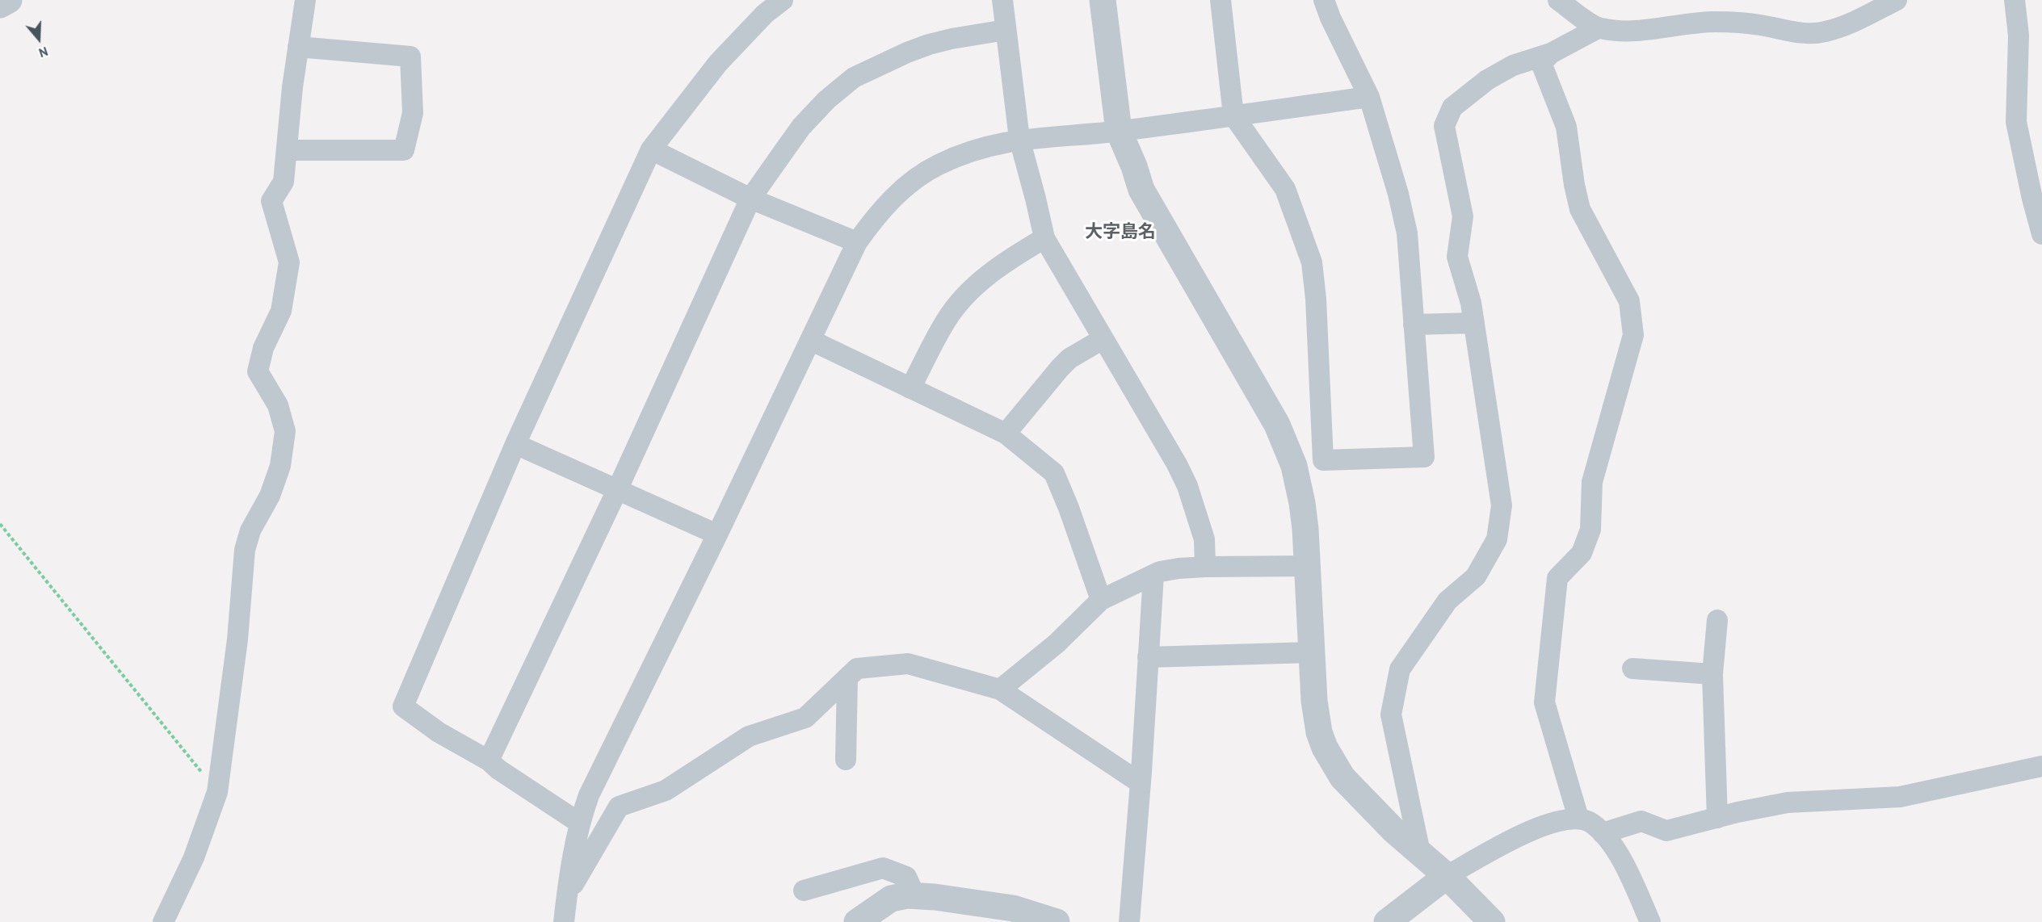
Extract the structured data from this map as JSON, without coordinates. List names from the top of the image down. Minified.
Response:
{"districts":["大字島名"],"north":"bottom"}
